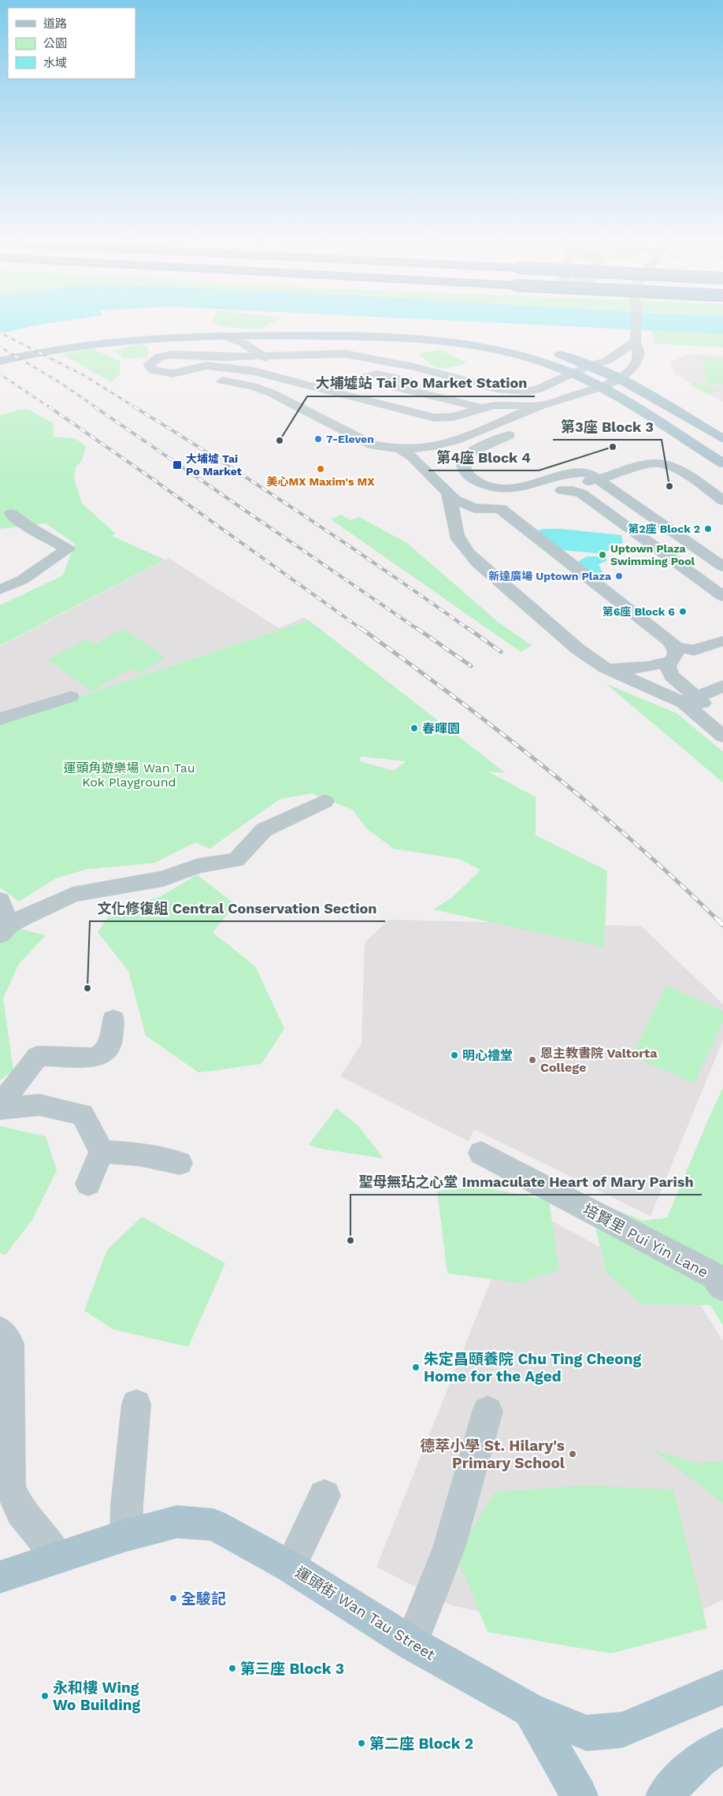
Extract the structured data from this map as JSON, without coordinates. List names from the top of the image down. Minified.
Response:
{"streets":{"main road":["運頭街 Wan Tau Street"],"street":["培賢里 Pui Yin Lane"]},"parks":["運頭角遊樂場 Wan Tau Kok Playground"],"places":{"other":["7-Eleven","大埔墟站 Tai Po Market Station","第4座 Block 4","美心MX Maxim's MX","第3座 Block 3","第2座 Block 2","Uptown Plaza Swimming Pool","新達廣場 Uptown Plaza","第6座 Block 6","春暉園","文化修復組 Central Conservation Section","明心禮堂","恩主教書院 Valtorta College","聖母無玷之心堂 Immaculate Heart of Mary Parish","朱定昌頤養院 Chu Ting Cheong Home for the Aged","德萃小學 St. Hilary's Primary School","全駿記","第三座 Block 3","永和樓 Wing Wo Building","第二座 Block 2"],"transit":["大埔墟 Tai Po Market"]},"legend":["道路","公園","水域"]}
